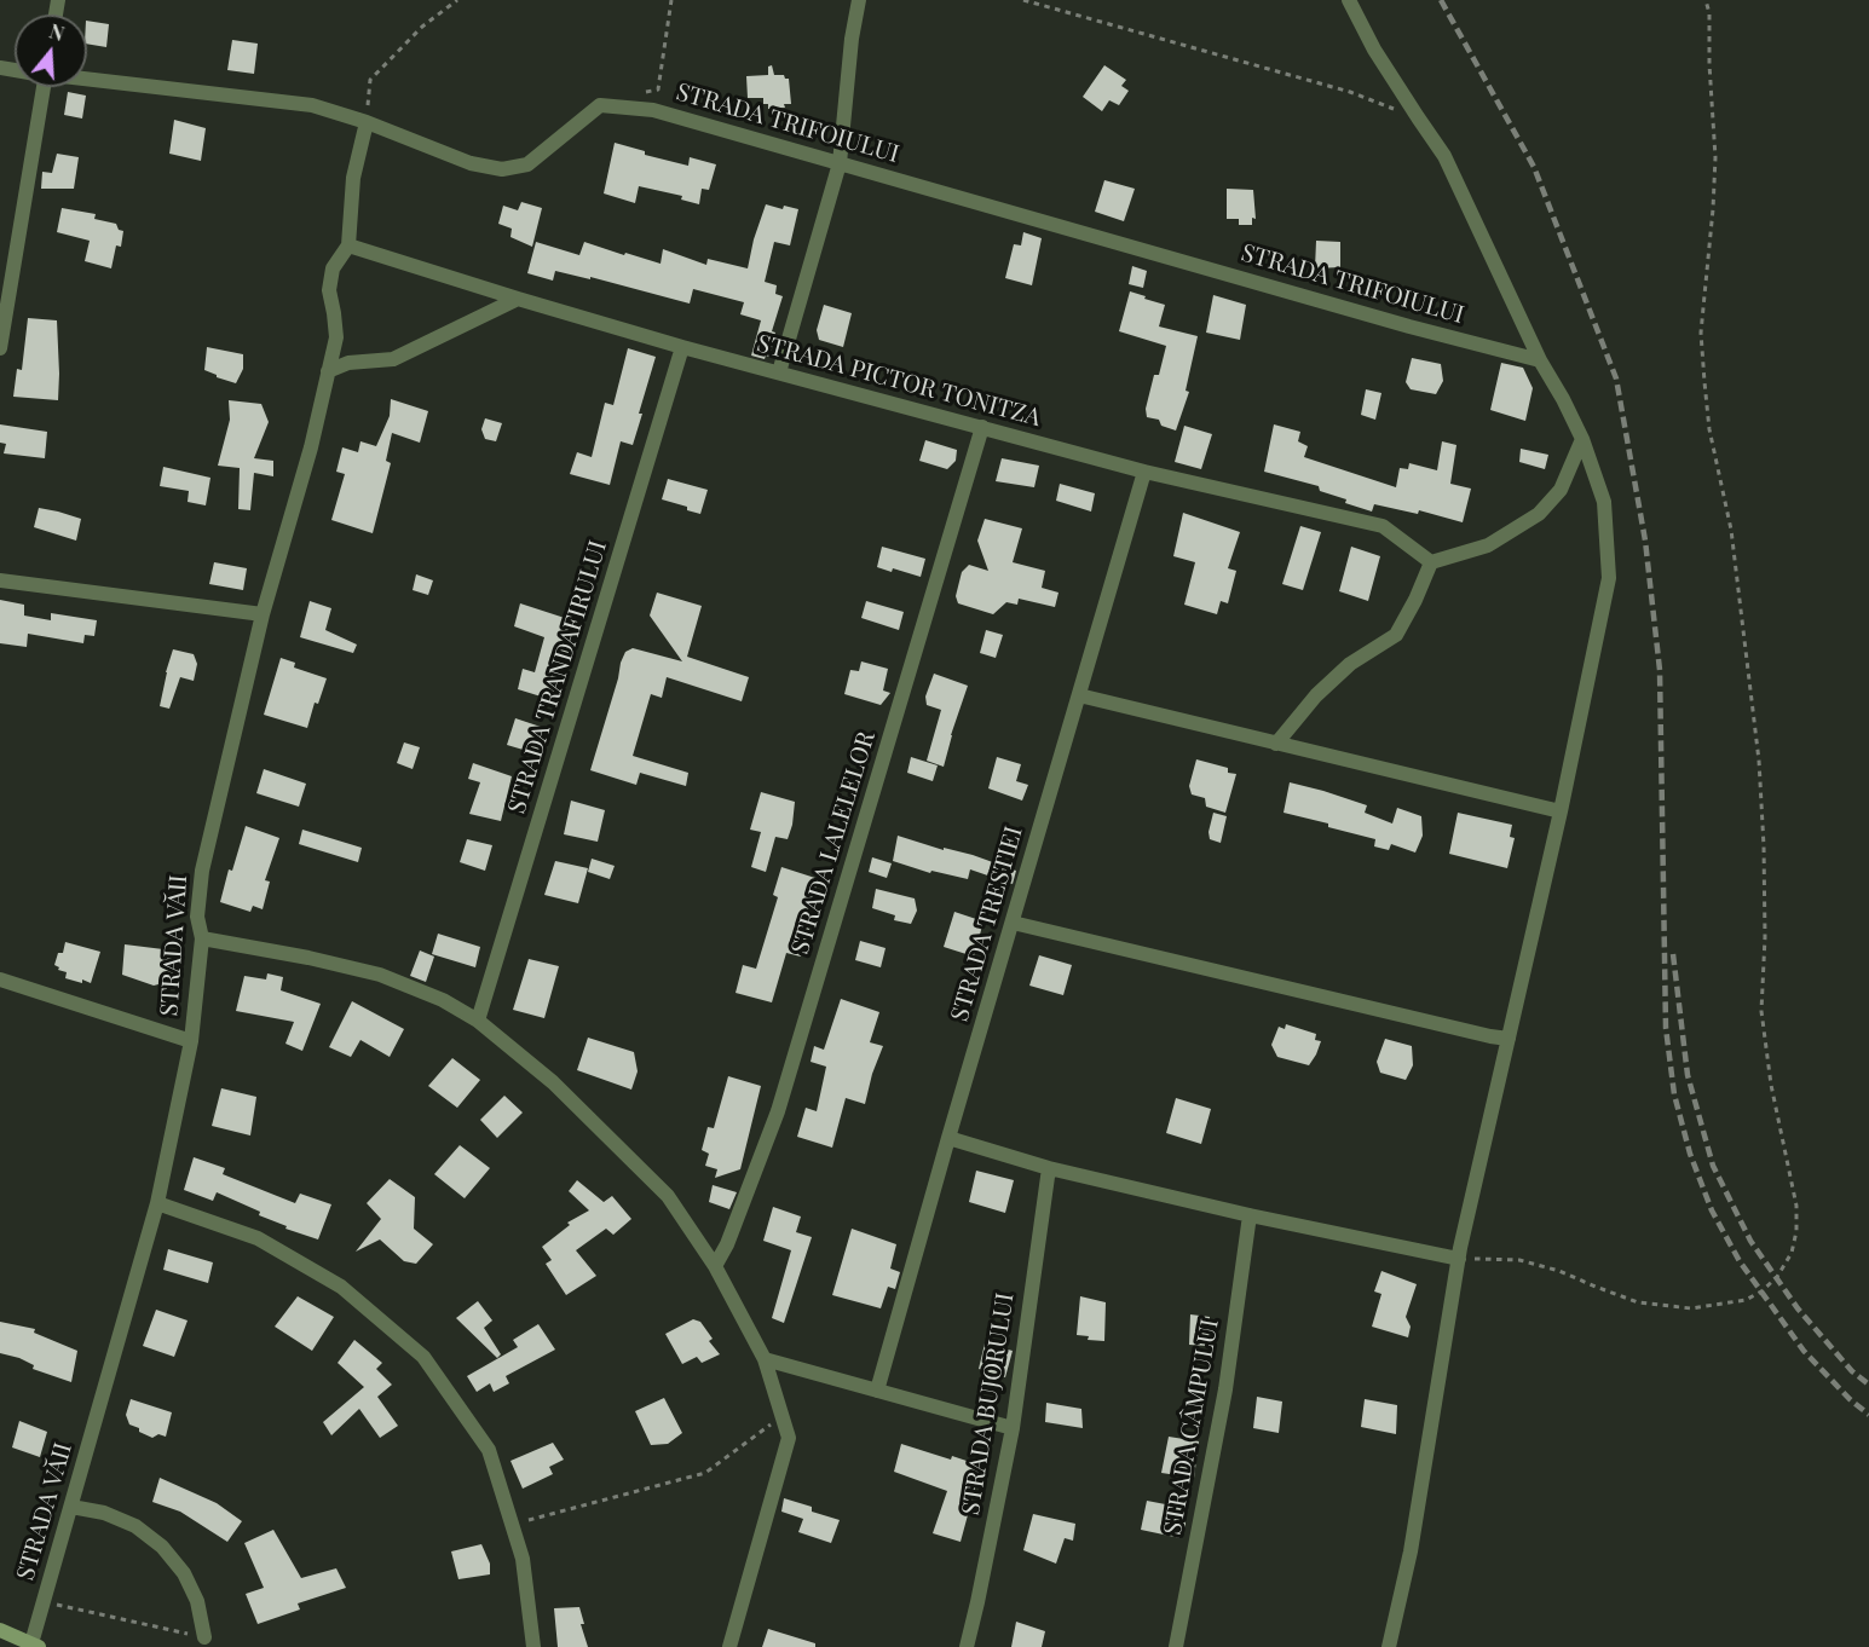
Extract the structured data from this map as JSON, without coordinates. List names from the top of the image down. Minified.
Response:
{"streets":{"street":["STRADA TRIFOIULUI","STRADA PICTOR TONITZA","STRADA TRANDAFIRULUI","STRADA LALELELOR","STRADA TRESTIEI","STRADA VĂII","STRADA BUJORULUI","STRADA CÂMPULUI"]},"crossings":[["STRADA TRIFOIULUI","STRADA VĂII"],["STRADA PICTOR TONITZA","STRADA TRANDAFIRULUI"],["STRADA PICTOR TONITZA","STRADA LALELELOR"],["STRADA PICTOR TONITZA","STRADA TRESTIEI"],["STRADA PICTOR TONITZA","STRADA VĂII"]],"north":"top"}
